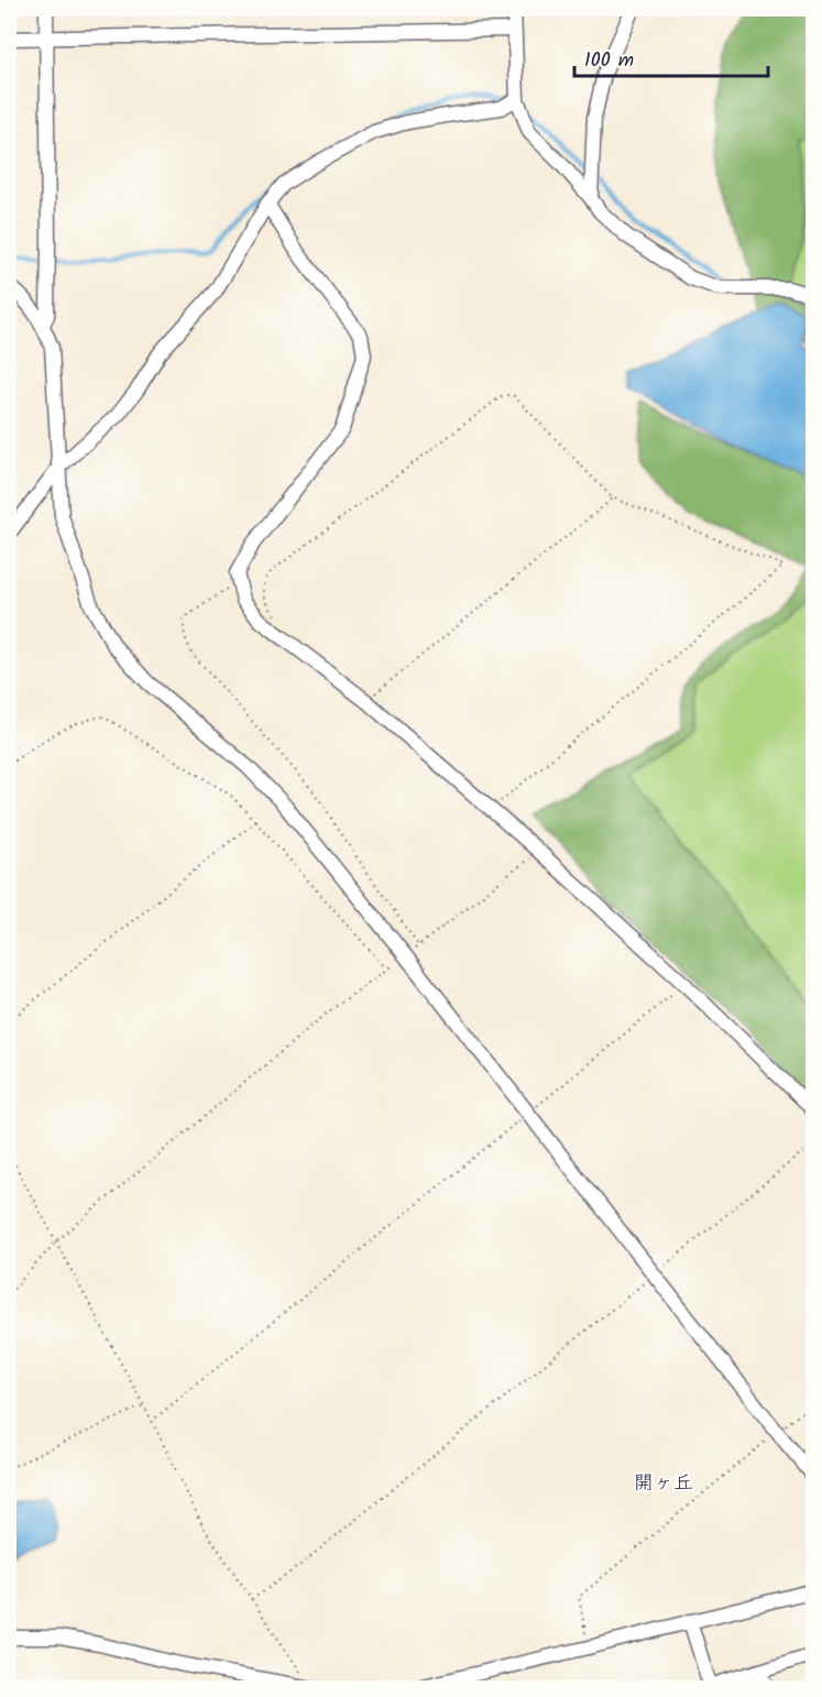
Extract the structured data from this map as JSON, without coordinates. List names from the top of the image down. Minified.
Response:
{"districts":["開ヶ丘"],"scale_bar":"100 m"}
